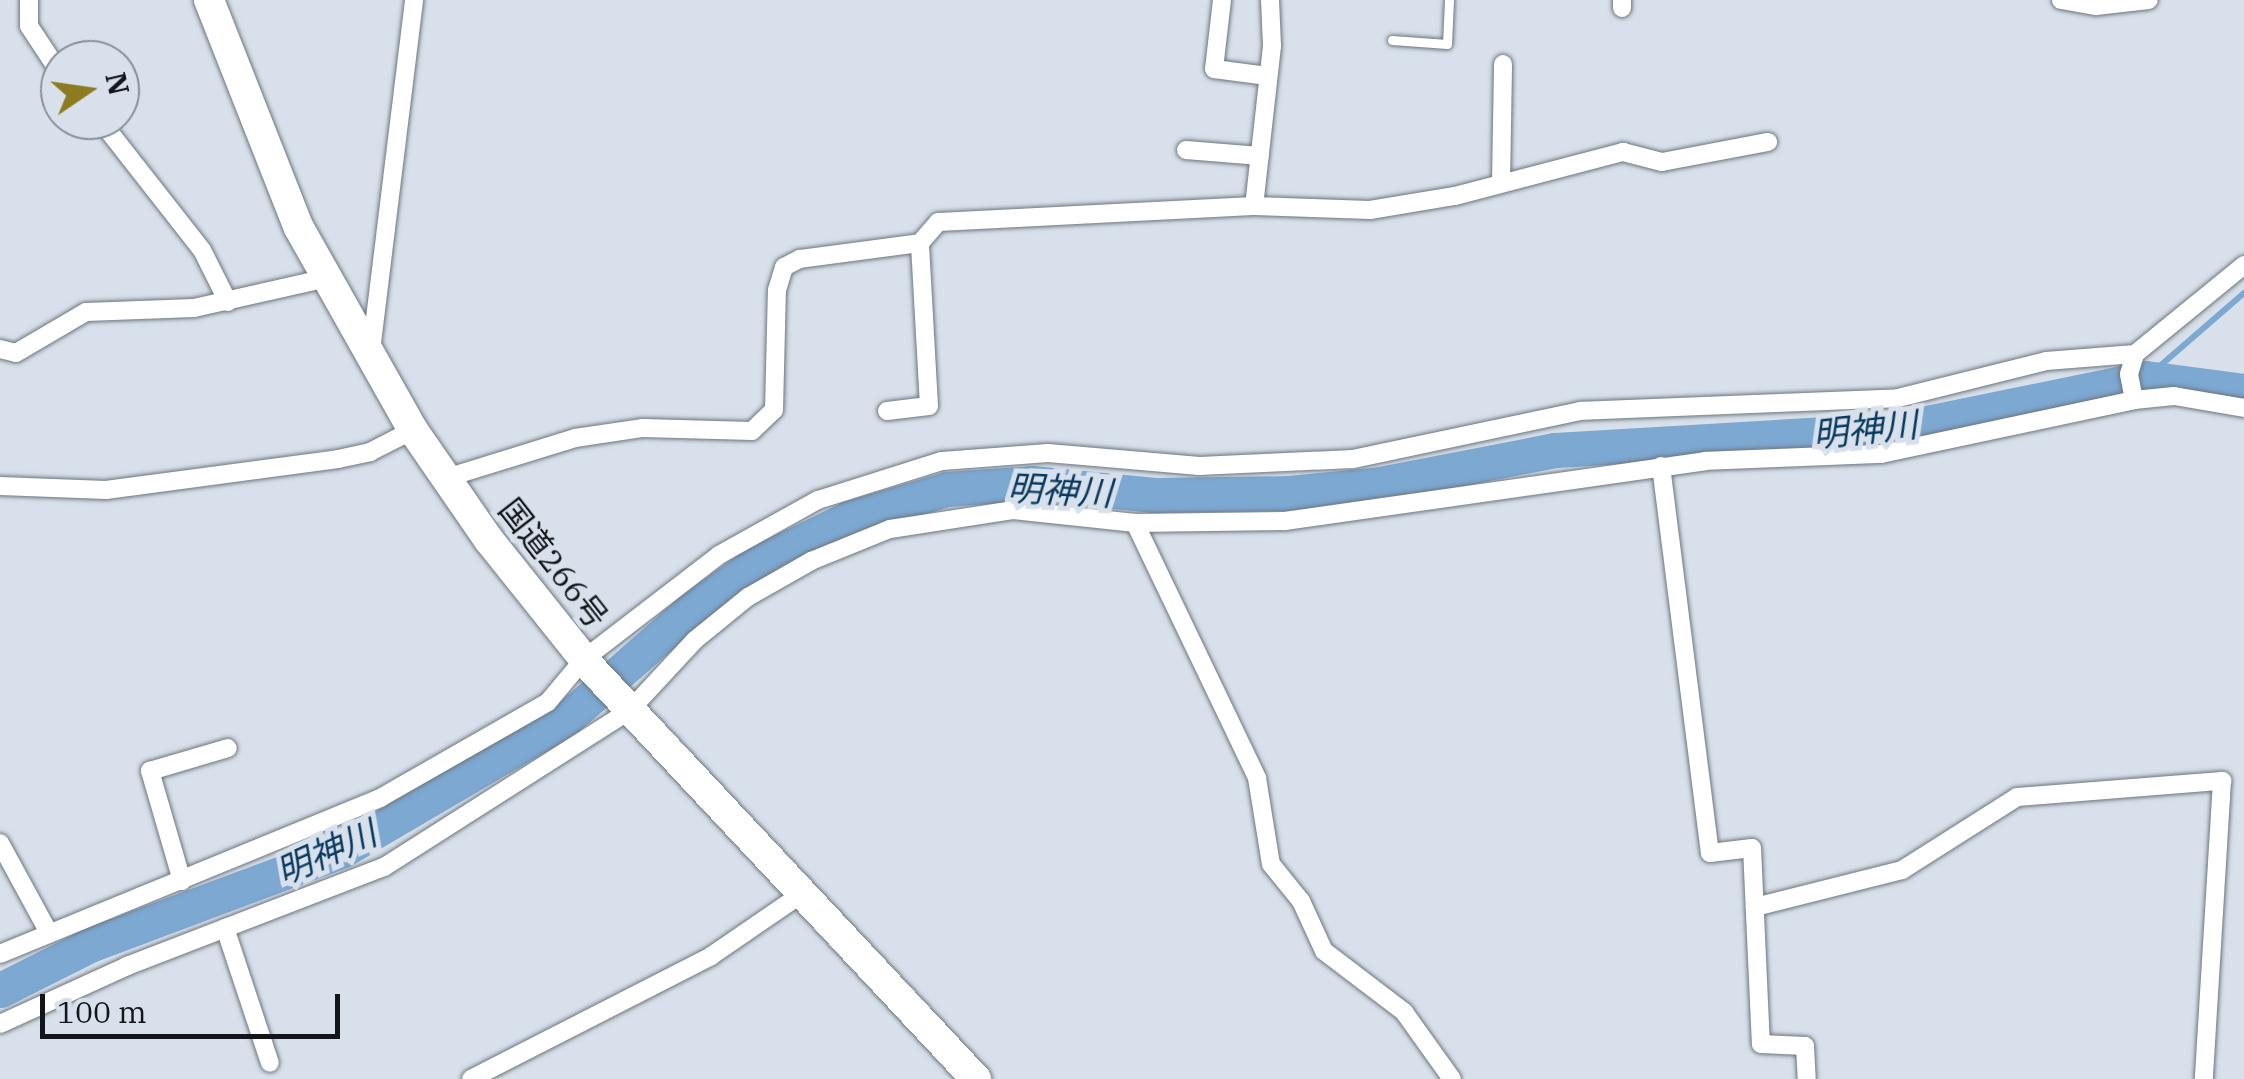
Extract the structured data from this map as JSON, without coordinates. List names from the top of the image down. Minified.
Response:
{"streets":{"highway":["国道266号"]},"water":["明神川"],"scale_bar":"100 m","north":"right"}
